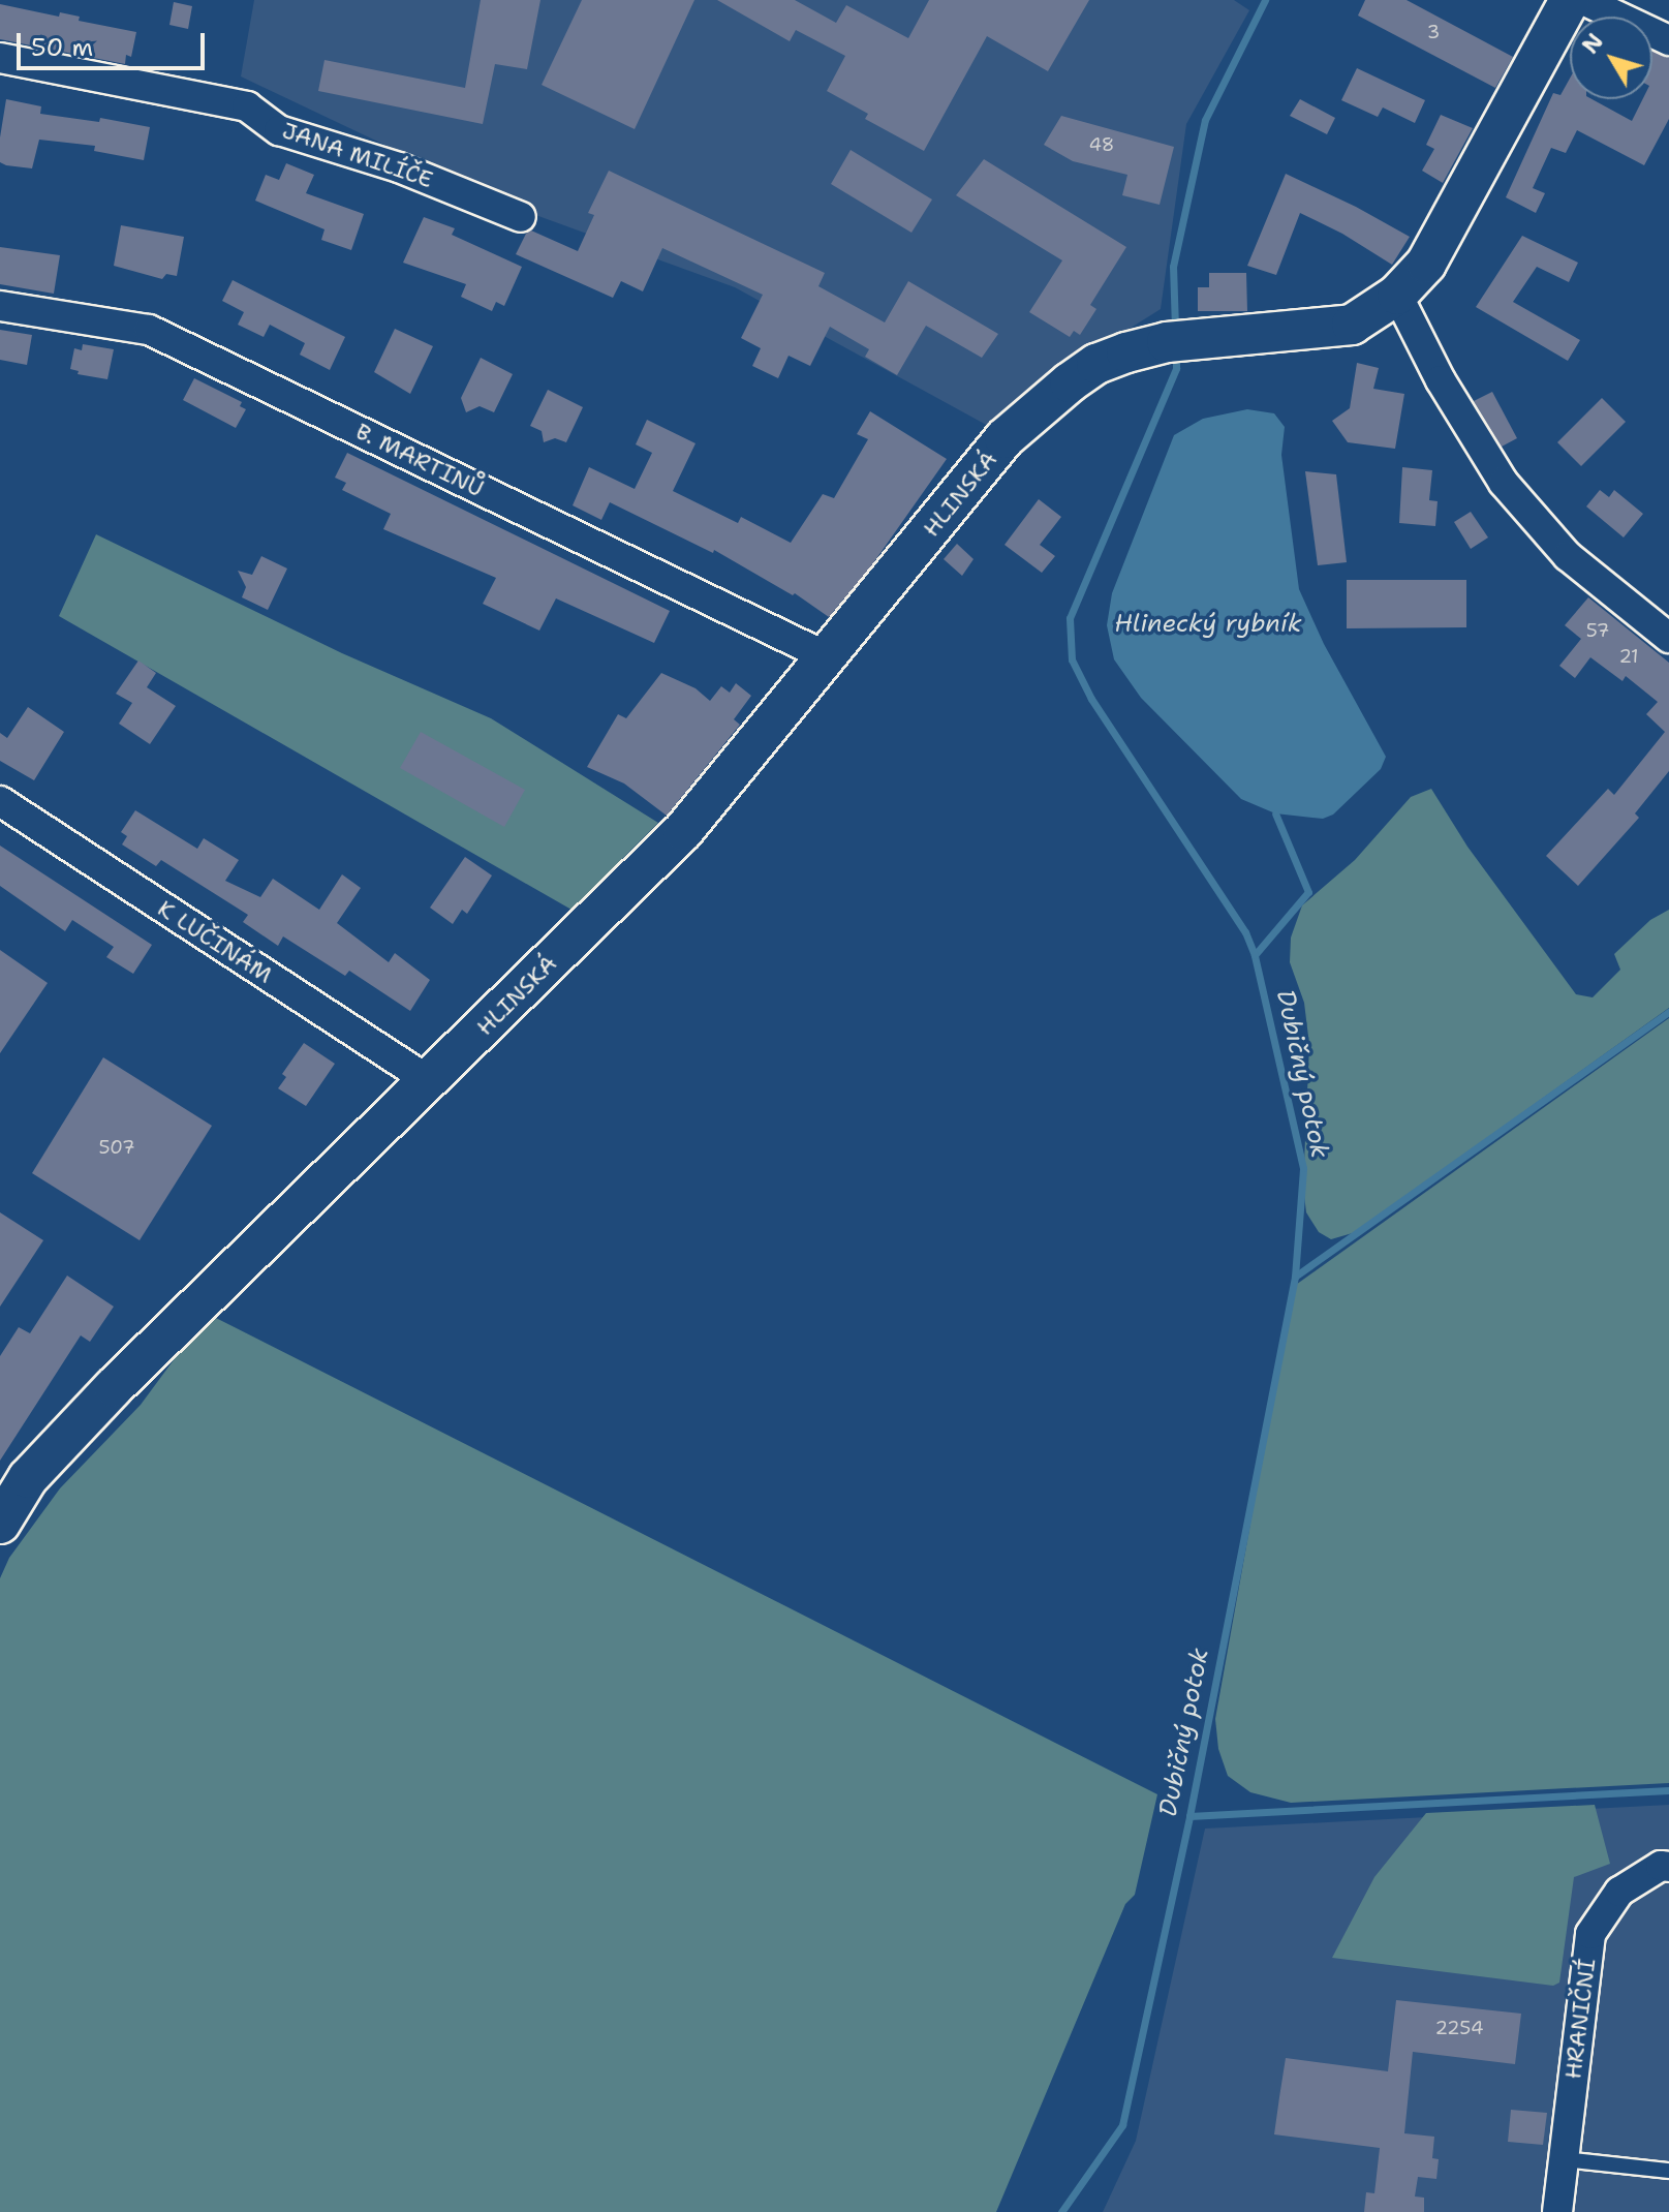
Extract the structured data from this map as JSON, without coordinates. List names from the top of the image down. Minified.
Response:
{"streets":{"street":["JANA MILÍČE","B. MARTINŮ","HLINSKÁ","K LUČINÁM","HRANIČNÍ"]},"crossings":[["B. MARTINŮ","HLINSKÁ"],["HLINSKÁ","K LUČINÁM"]],"water":["Hlinecký rybník","Dubičný potok"],"house_numbers":["3","48","57","21","507","2254"],"scale_bar":"50 m","north":"top left"}
